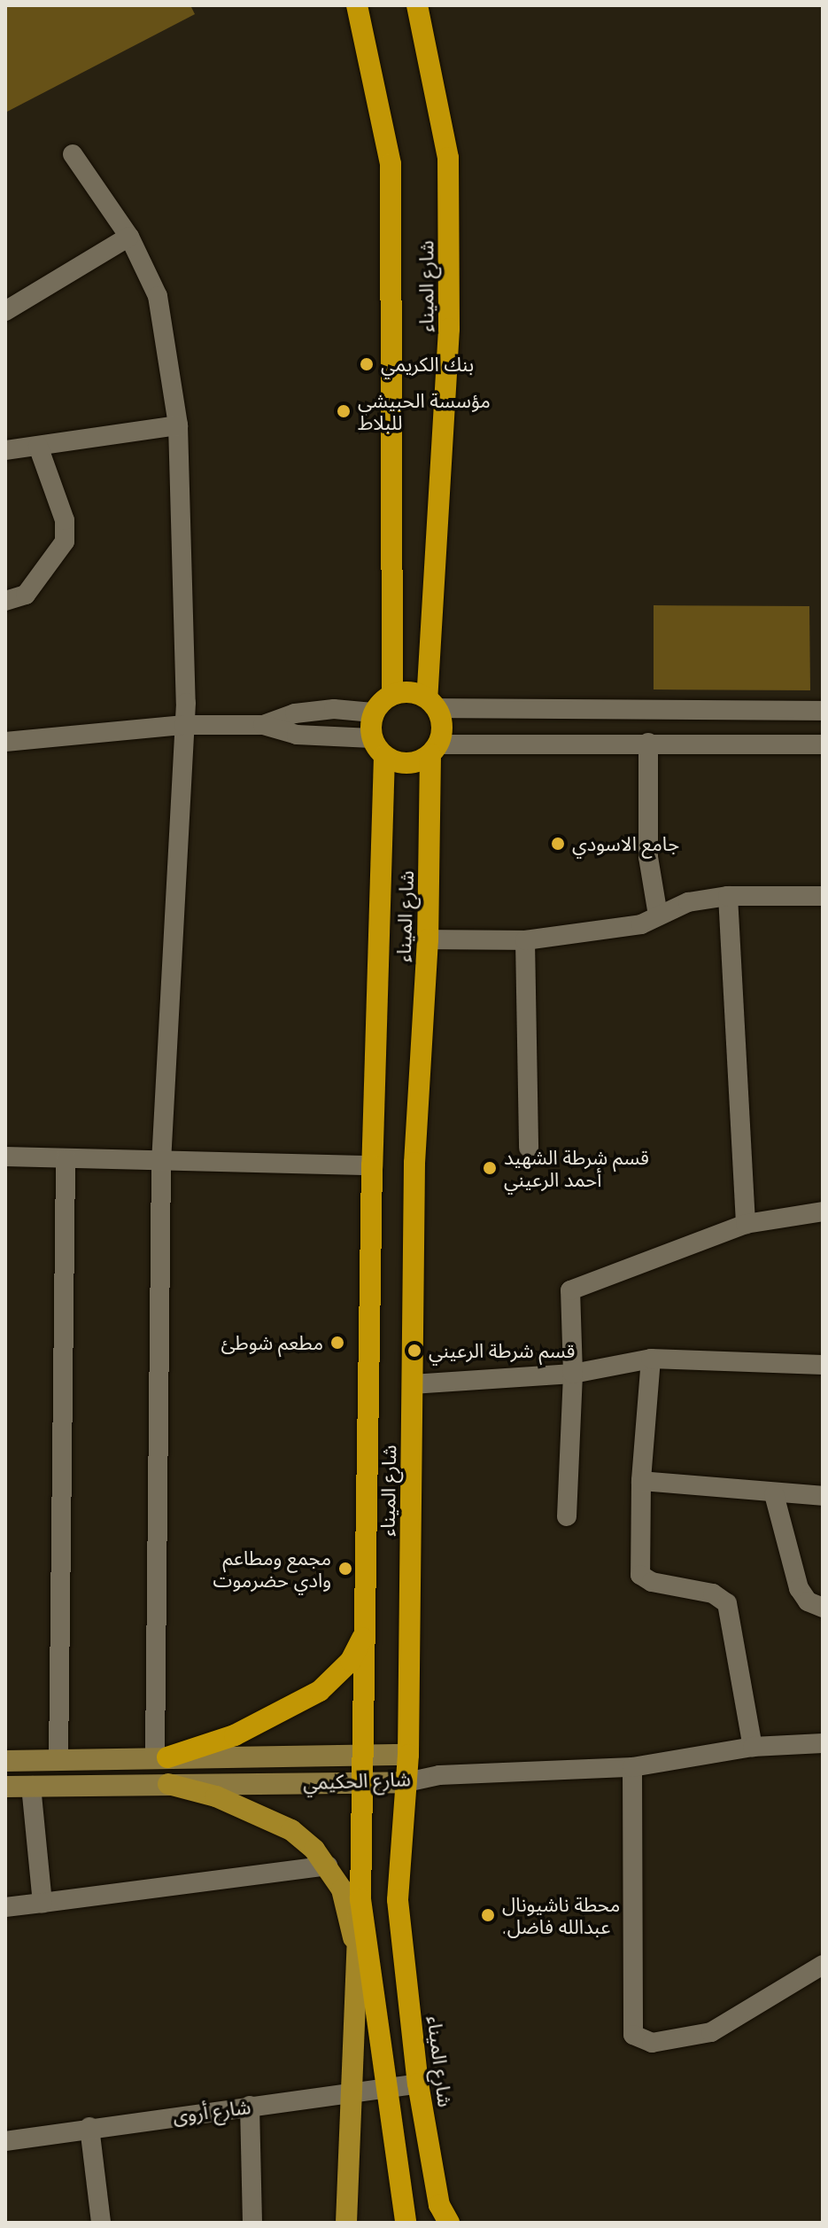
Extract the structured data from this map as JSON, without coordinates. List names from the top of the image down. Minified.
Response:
{"streets":{"highway":["شارع الميناء"],"street":["شارع الحكيمي","شارع أروى"]},"crossings":[["شارع الميناء","شارع الحكيمي"],["شارع الميناء","شارع أروى"]],"places":["بنك الكريمي","مؤسسة الحبيشي للبلاط","جامع الاسودي","قسم شرطة الشهيد أحمد الرعيني","مطعم شوطئ","قسم شرطة الرعيني","مجمع ومطاعم وادي حضرموت","محطة ناشيونال .عبدالله فاضل"]}
